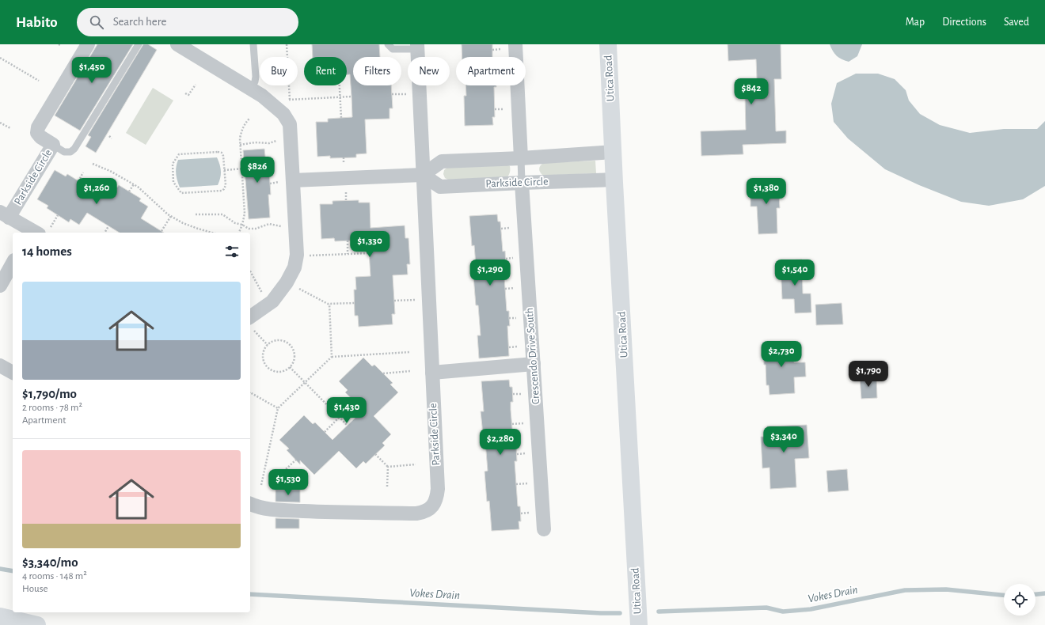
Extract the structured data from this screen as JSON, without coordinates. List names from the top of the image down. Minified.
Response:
{"streets":{"main road":["Utica Road"],"street":["Parkside Circle","Crescendo Drive South"]},"crossings":[["Utica Road","Parkside Circle"],["Parkside Circle","Crescendo Drive South"]],"water":["Vokes Drain"],"page":{"header":"Habito","search":"Search here","nav":["Map","Directions","Saved"],"price":["$1,450","$842","$826","$1,260","$1,380","$1,330","$1,290","$1,540","$2,730","$1,790","$1,430","$3,340","$2,280","$1,530"],"chip":["Buy","Rent","Filters","New","Apartment"],"heading":"14 homes","list":[{"name":"$1,790/mo","note":"2 rooms · 78 m² · Apartment"},{"name":"$3,340/mo","note":"4 rooms · 148 m² · House"}]}}
